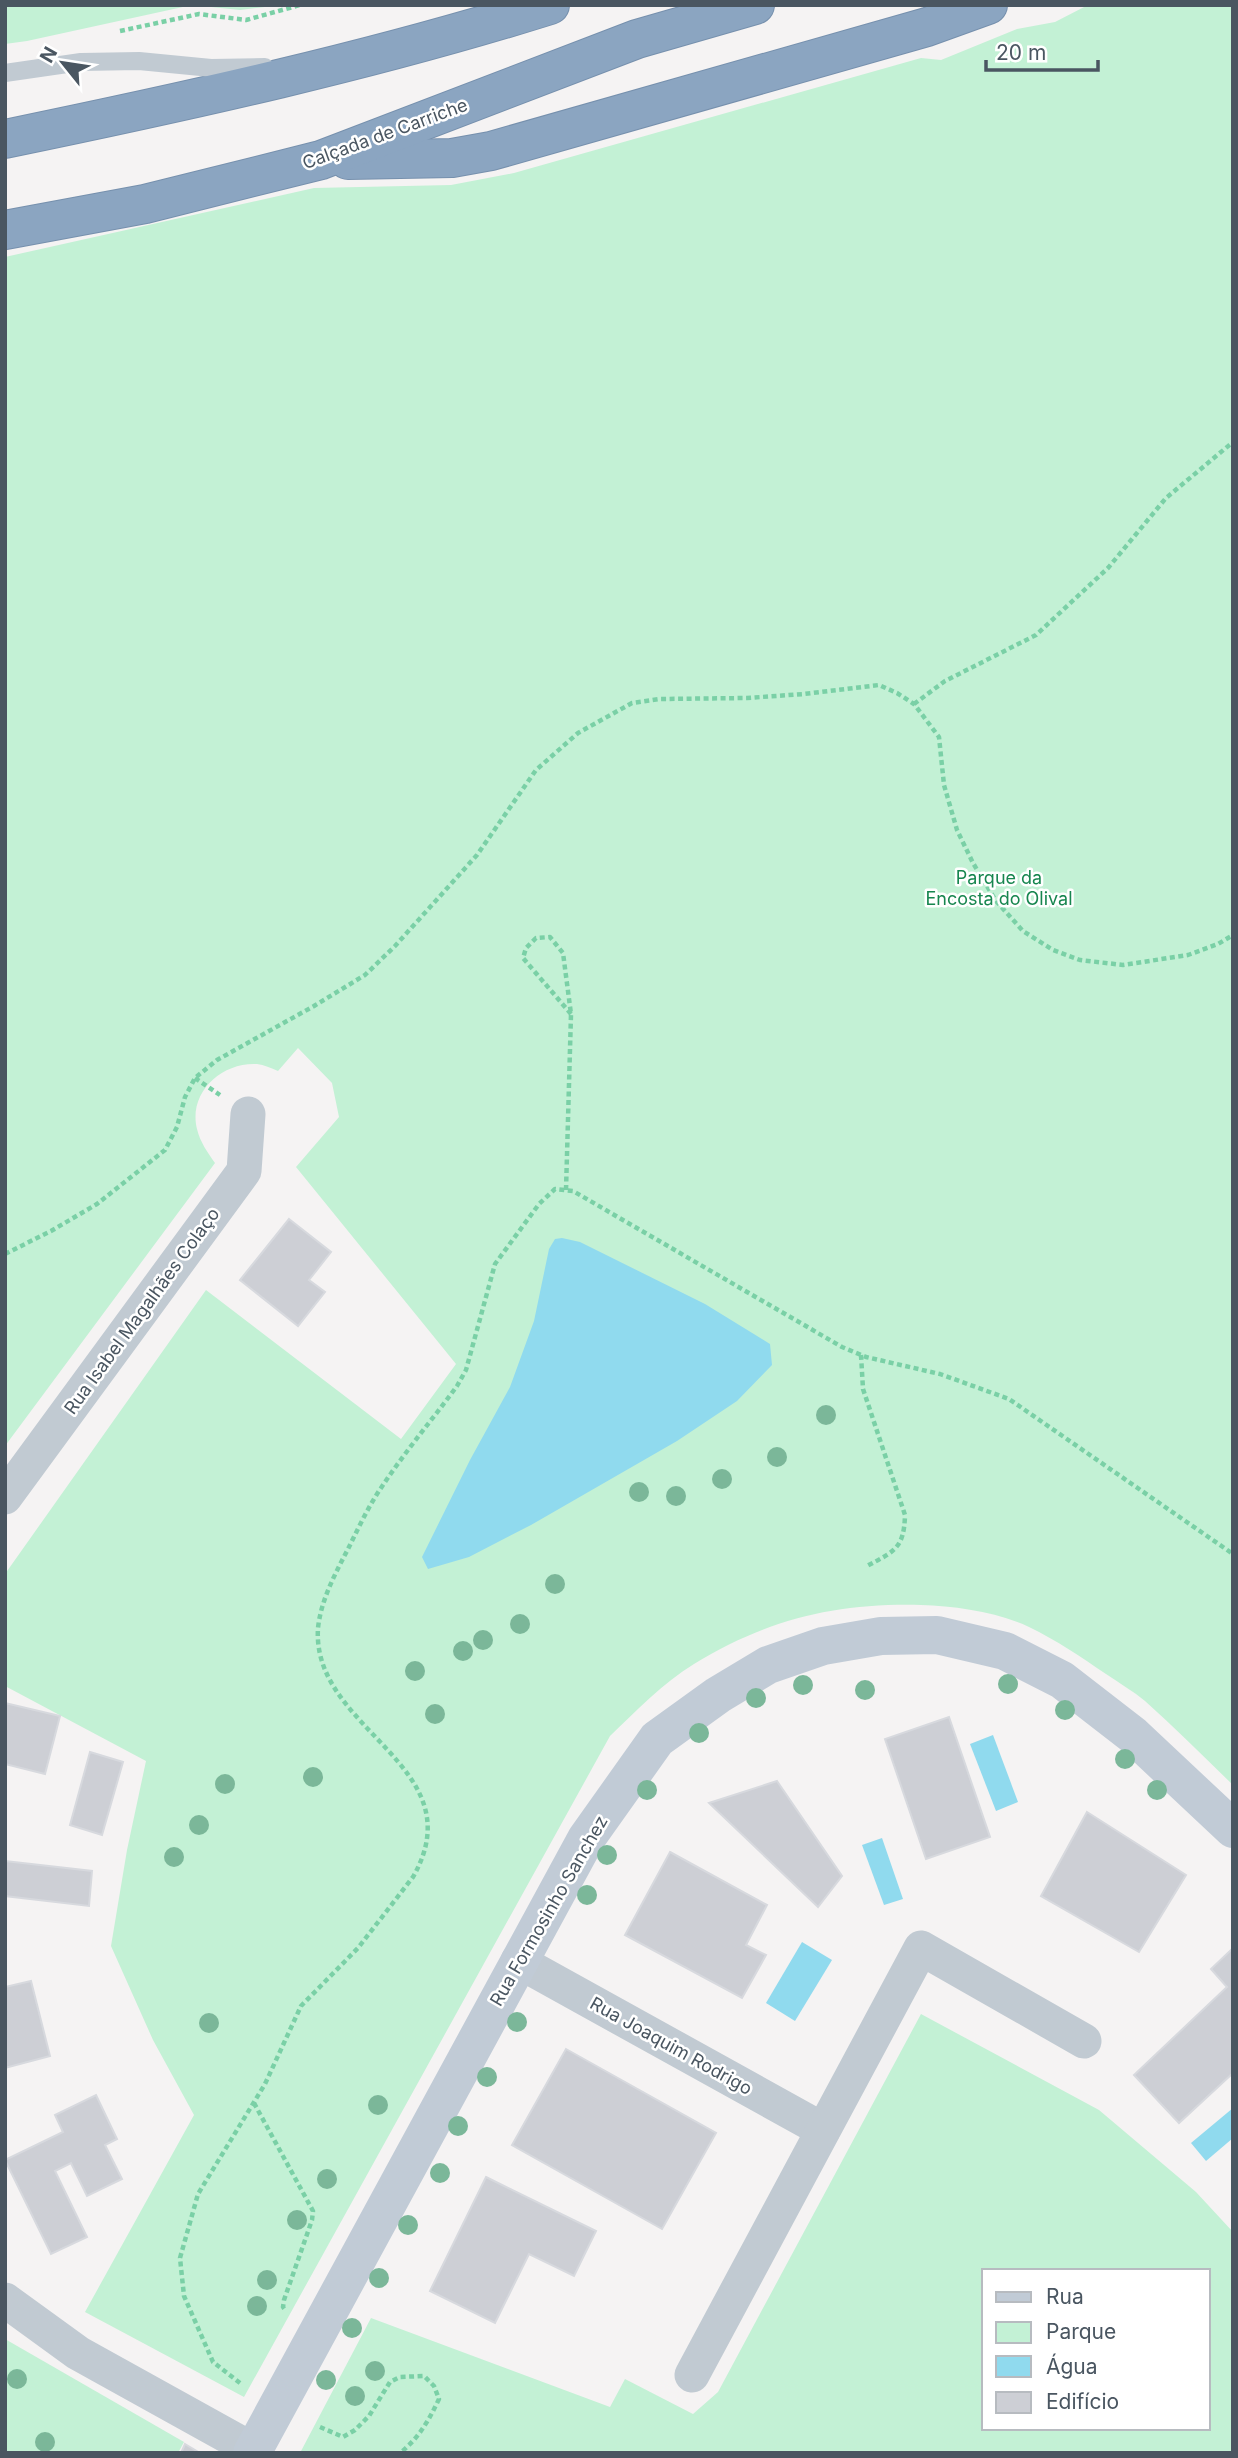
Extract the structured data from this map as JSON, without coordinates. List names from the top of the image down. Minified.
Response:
{"streets":{"highway":["Calçada de Carriche"],"street":["Rua Isabel Magalhães Colaço","Rua Formosinho Sanchez","Rua Joaquim Rodrigo"]},"crossings":[["Rua Formosinho Sanchez","Rua Joaquim Rodrigo"]],"parks":["Parque da Encosta do Olival"],"legend":["Rua","Parque","Água","Edifício"],"scale_bar":"20 m","north":"top left"}
